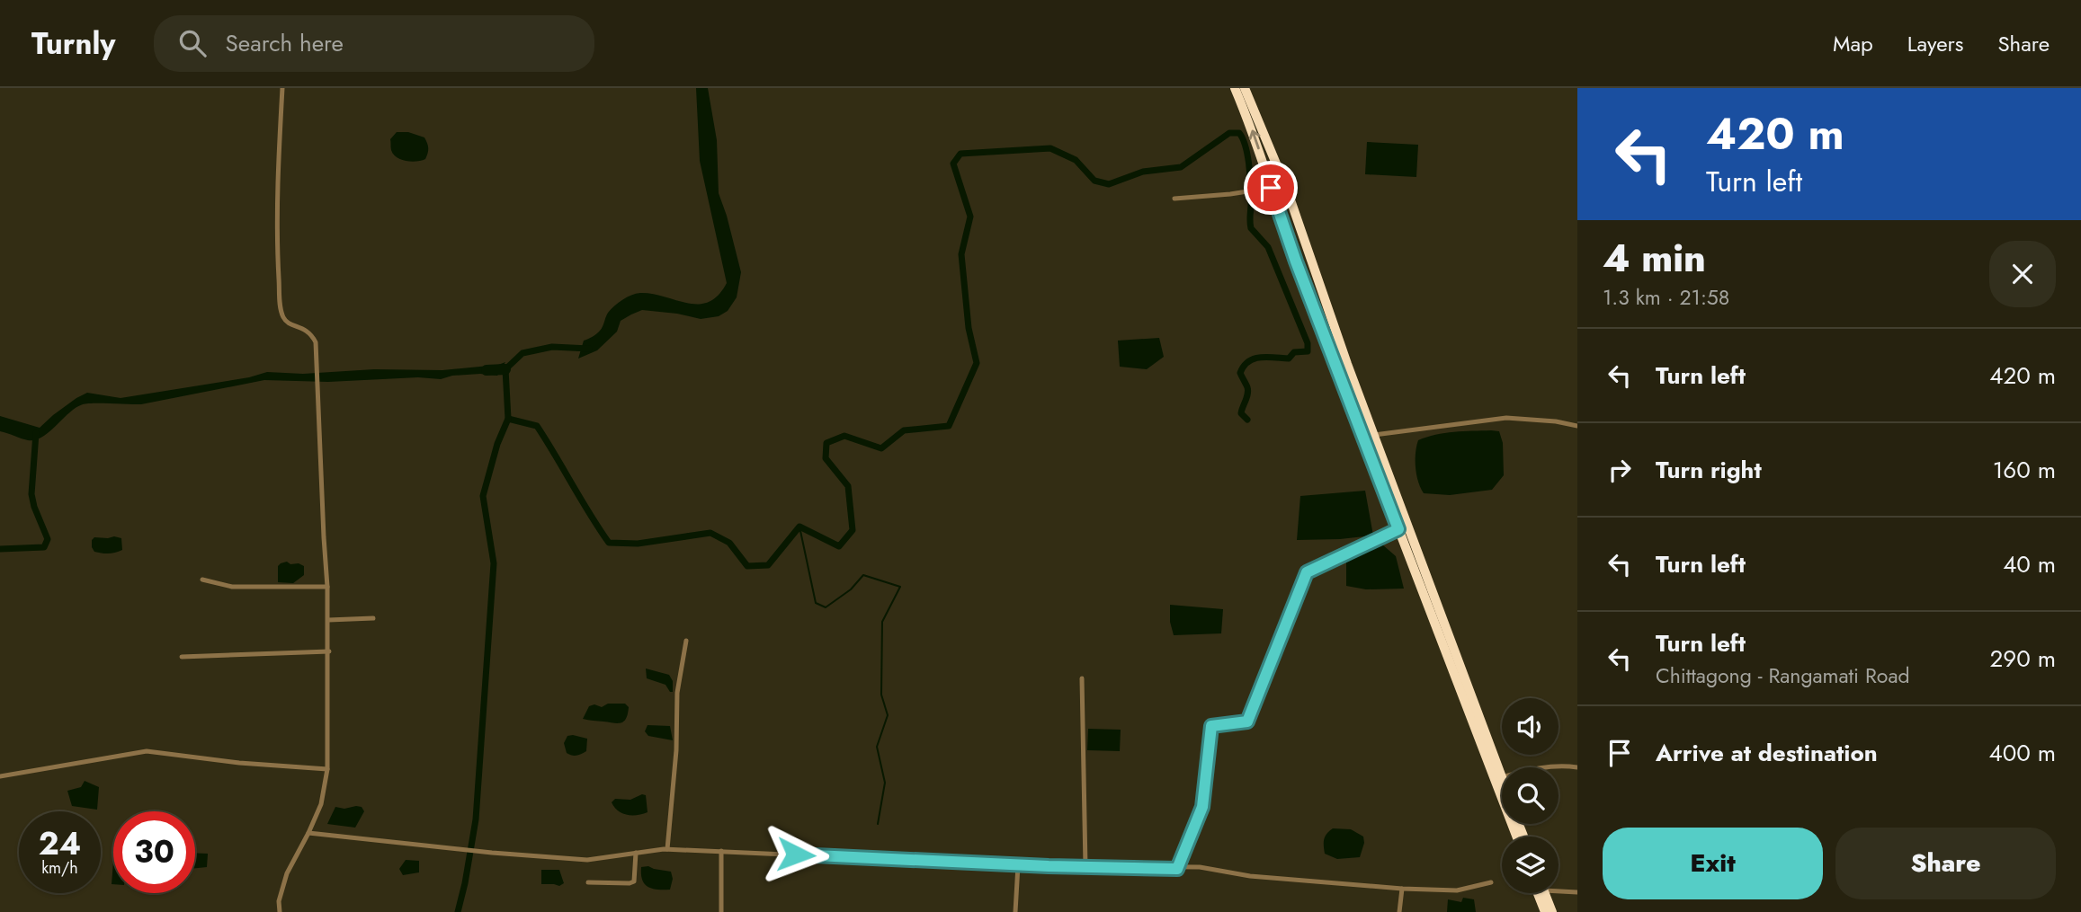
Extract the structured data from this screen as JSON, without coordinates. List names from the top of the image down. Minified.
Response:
{"page":{"header":"Turnly","search":"Search here","nav":["Map","Layers","Share"],"turn":["420 m","Turn left"],"heading":["4 min","1.3 km · 21:58"],"list":[{"name":"Turn left","value":"420 m"},{"name":"Turn right","value":"160 m"},{"name":"Turn left","value":"40 m"},{"name":"Turn left","note":"Chittagong - Rangamati Road","value":"290 m"},{"name":"Arrive at destination","value":"400 m"}],"speed":"24 km/h","limit":"30","buttons":["Exit","Share"]}}
